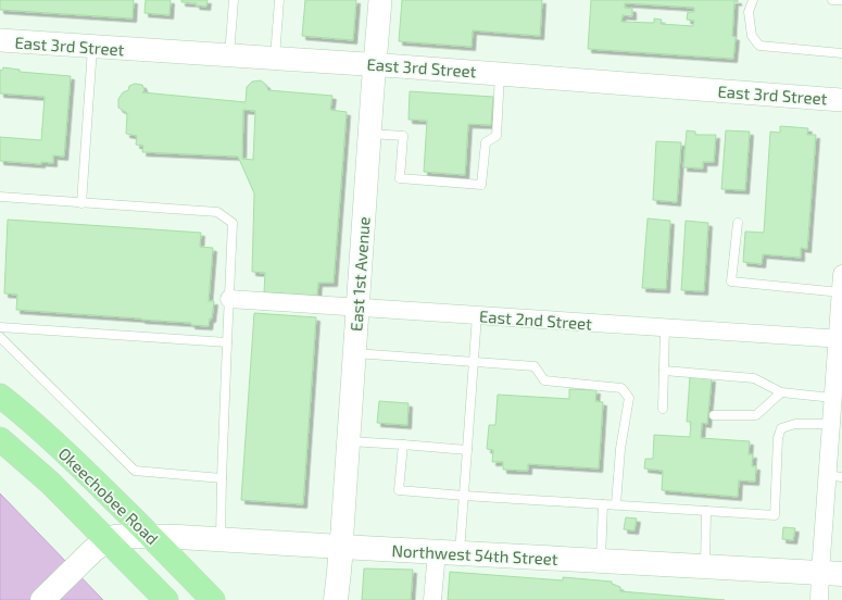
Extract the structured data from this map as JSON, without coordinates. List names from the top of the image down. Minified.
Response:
{"streets":{"highway":["Okeechobee Road"],"main road":["Northwest 54th Street"],"street":["East 3rd Street","East 1st Avenue","East 2nd Street"]},"crossings":[["East 3rd Street","East 1st Avenue"],["East 1st Avenue","East 2nd Street"],["East 1st Avenue","Northwest 54th Street"],["Okeechobee Road","Northwest 54th Street"]]}
